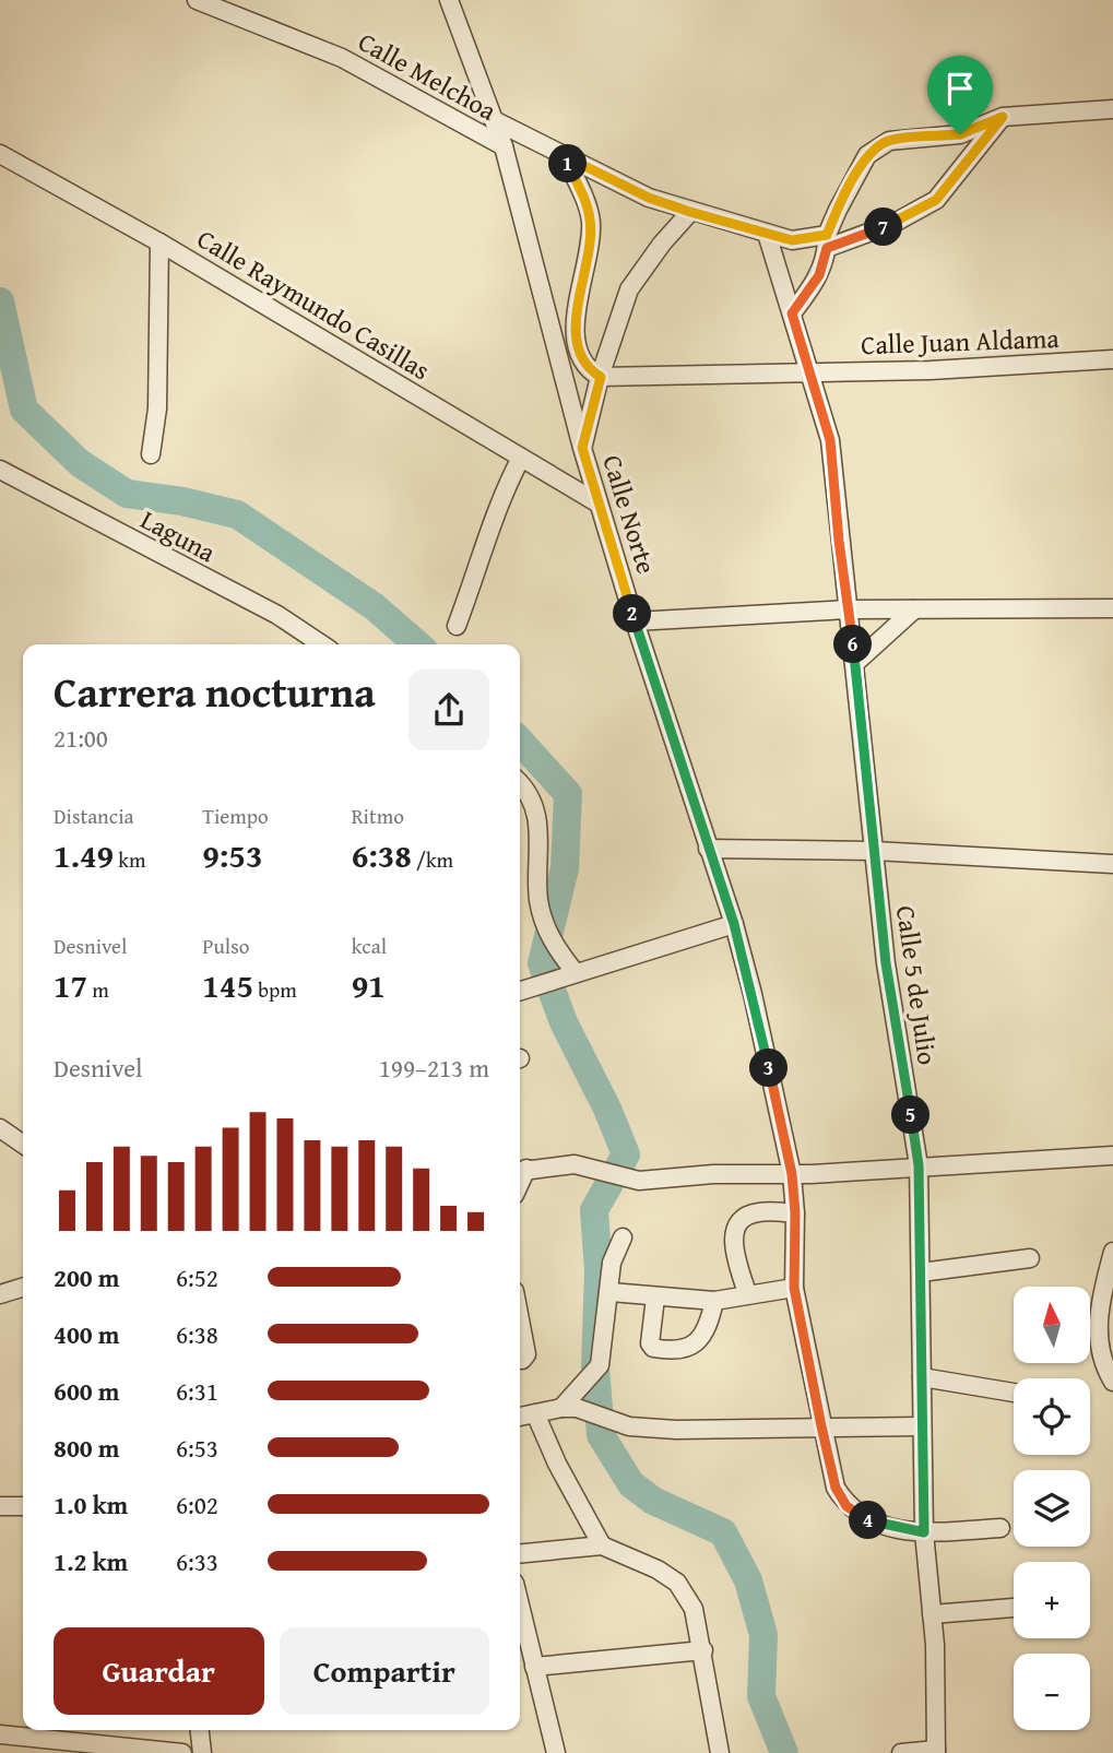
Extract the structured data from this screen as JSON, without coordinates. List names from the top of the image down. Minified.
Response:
{"streets":{"street":["Calle Melchoa","Calle Raymundo Casillas","Calle Juan Aldama","Calle Norte","Laguna","Calle 5 de Julio"]},"crossings":[["Calle Melchoa","Calle Norte"],["Calle Raymundo Casillas","Calle Norte"],["Calle Juan Aldama","Calle 5 de Julio"],["Calle Norte","Calle 5 de Julio"]],"north":"top","page":{"pins":["1","7","2","6","3","5","4"],"heading":["Carrera nocturna","21:00"],"stats":[["Distancia","1.49 km"],["Tiempo","9:53"],["Ritmo","6:38 /km"],["Desnivel","17 m"],["Pulso","145 bpm"],["kcal","91"]],"chart":["Desnivel","199–213 m"],"list":[{"name":"200 m","note":"6:52"},{"name":"400 m","note":"6:38"},{"name":"600 m","note":"6:31"},{"name":"800 m","note":"6:53"},{"name":"1.0 km","note":"6:02"},{"name":"1.2 km","note":"6:33"}],"map_buttons":["+","−"],"buttons":["Guardar","Compartir"]}}
